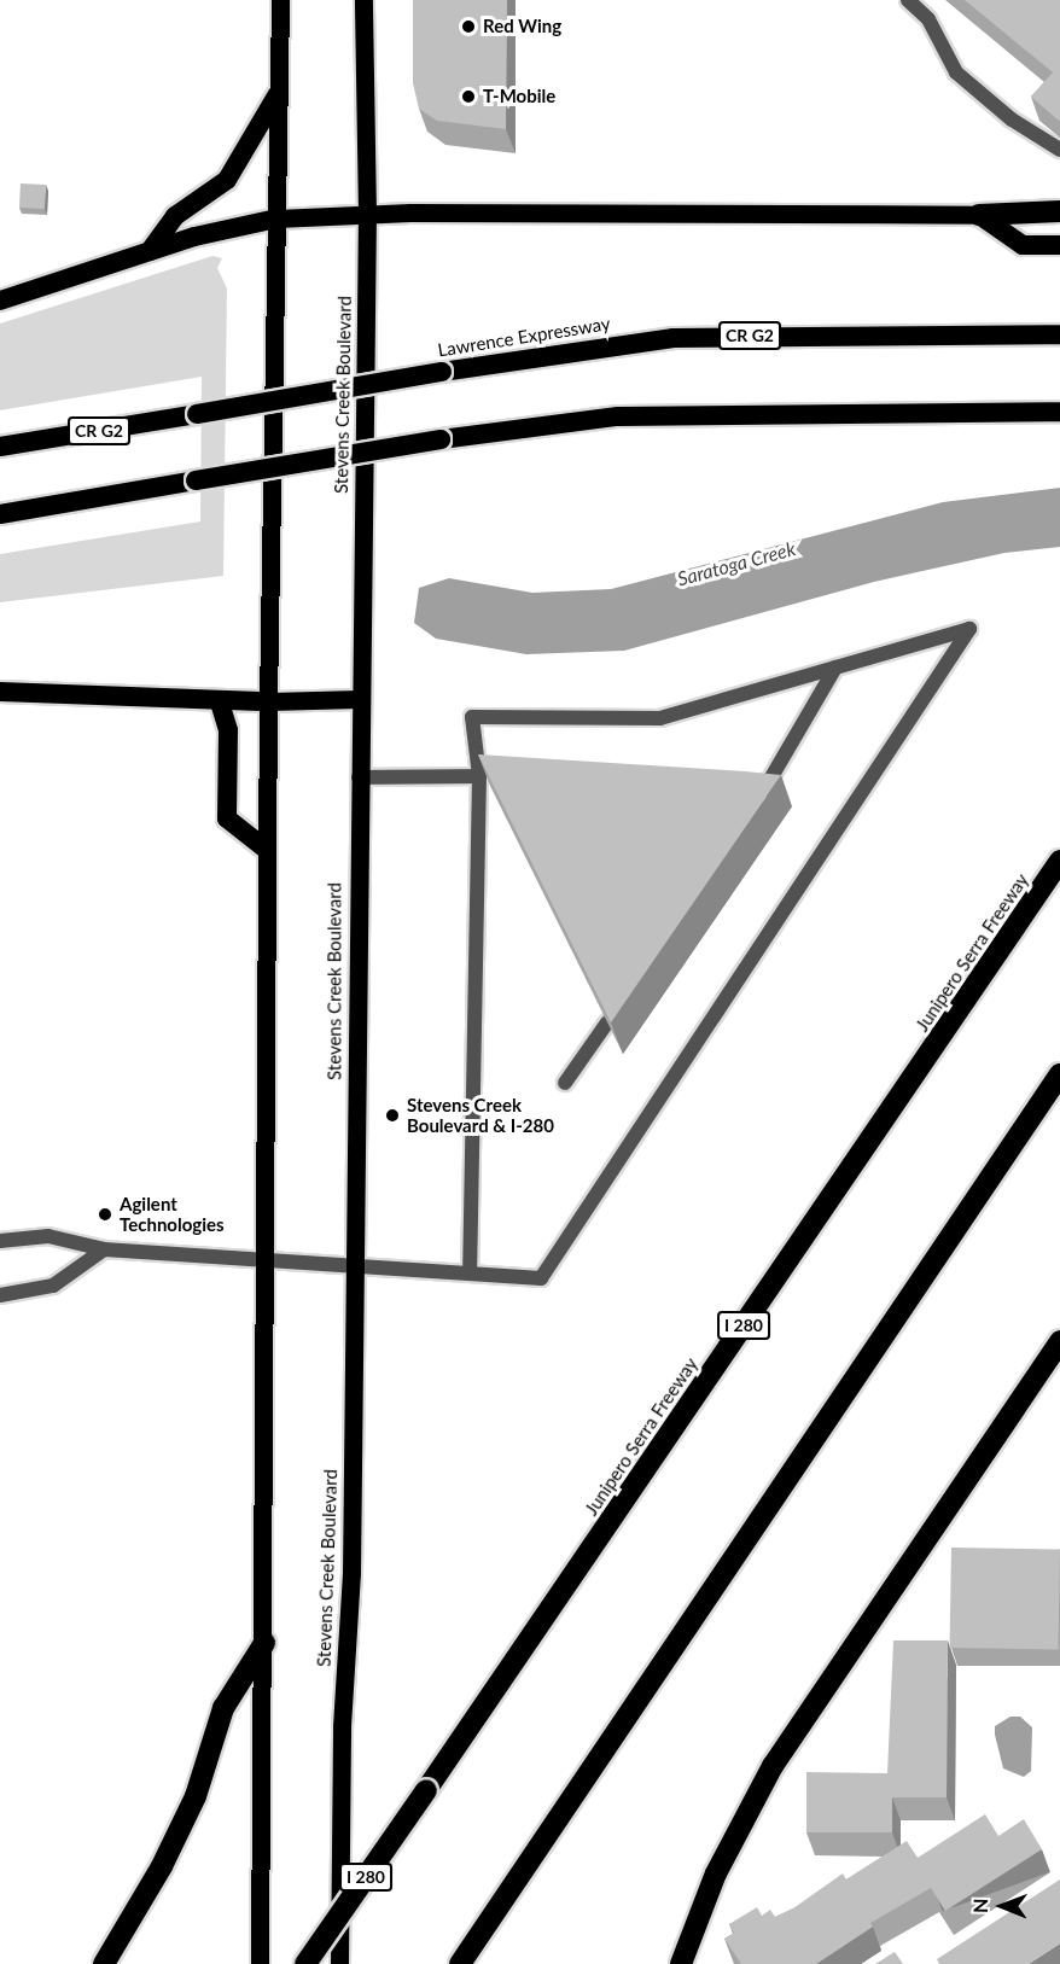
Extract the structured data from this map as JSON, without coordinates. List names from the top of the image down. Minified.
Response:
{"streets":{"highway":["CR G2","Lawrence Expressway","Junipero Serra Freeway","I 280"],"main road":["Stevens Creek Boulevard"]},"water":["Saratoga Creek"],"places":["Red Wing","T-Mobile","Stevens Creek Boulevard & I-280","Agilent Technologies"],"north":"left"}
